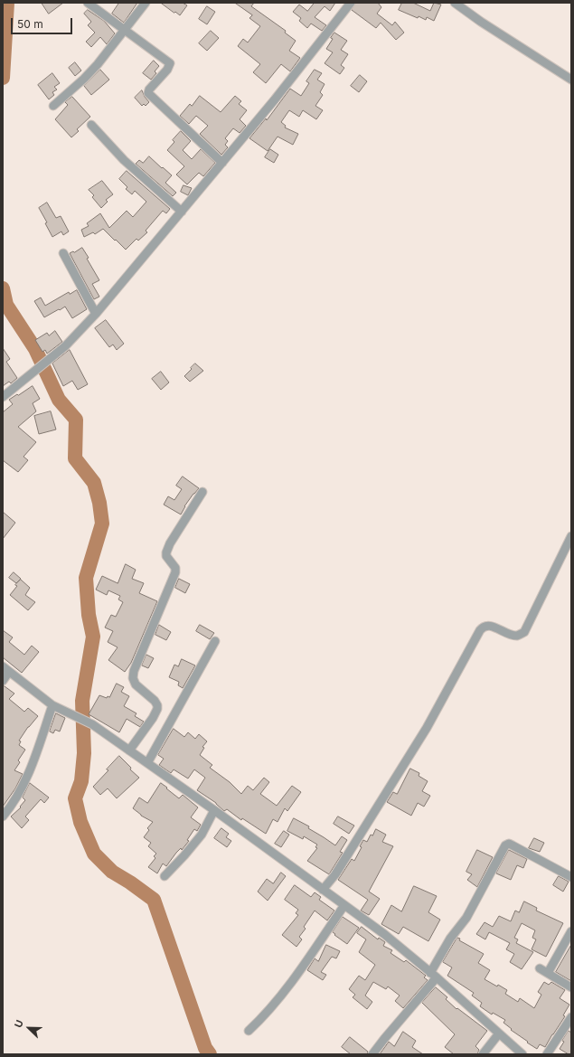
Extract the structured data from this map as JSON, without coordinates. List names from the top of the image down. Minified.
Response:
{"scale_bar":"50 m","north":"top left"}
